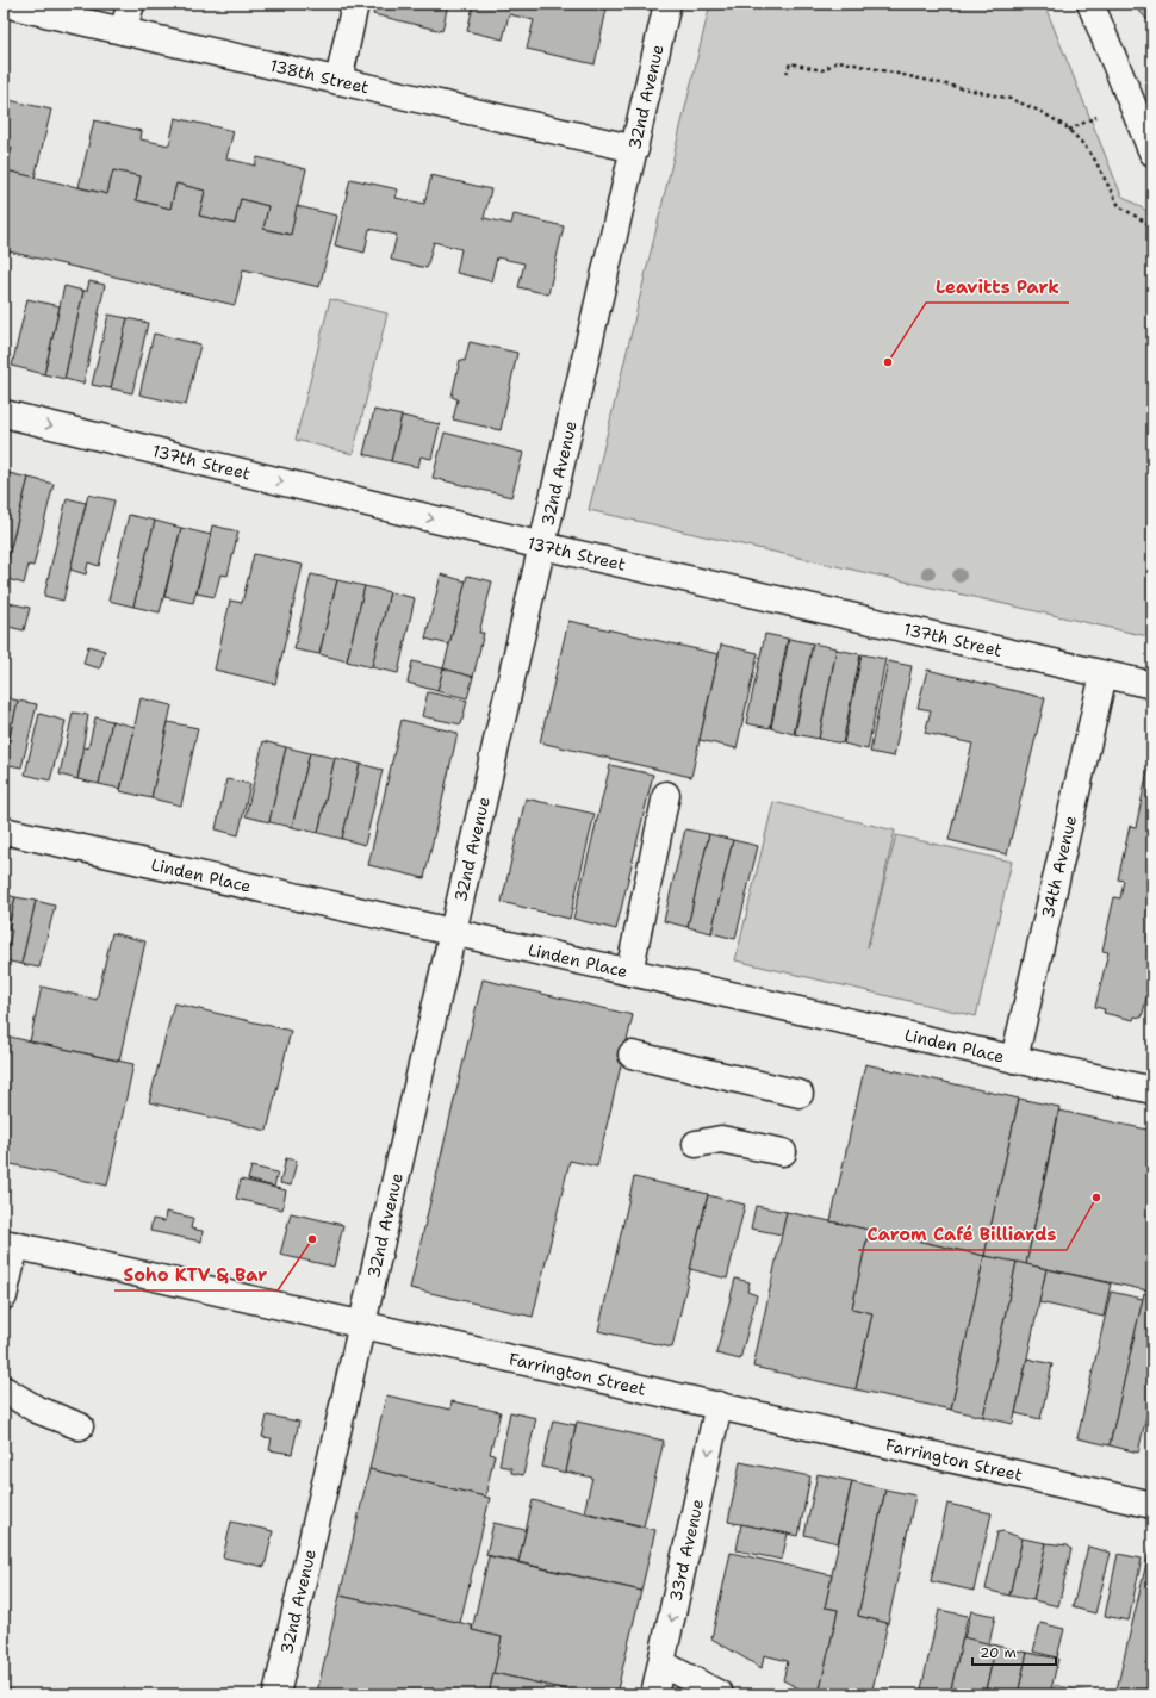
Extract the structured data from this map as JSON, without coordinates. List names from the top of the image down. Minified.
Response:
{"streets":{"street":["138th Street","32nd Avenue","137th Street","34th Avenue","Linden Place","Farrington Street","33rd Avenue"]},"crossings":[["138th Street","32nd Avenue"],["32nd Avenue","137th Street"],["32nd Avenue","Linden Place"],["32nd Avenue","Farrington Street"],["137th Street","34th Avenue"],["34th Avenue","Linden Place"],["Farrington Street","33rd Avenue"]],"one_way":["137th Street","33rd Avenue"],"places":["Leavitts Park","Carom Café Billiards","Soho KTV & Bar"],"scale_bar":"20 m"}
